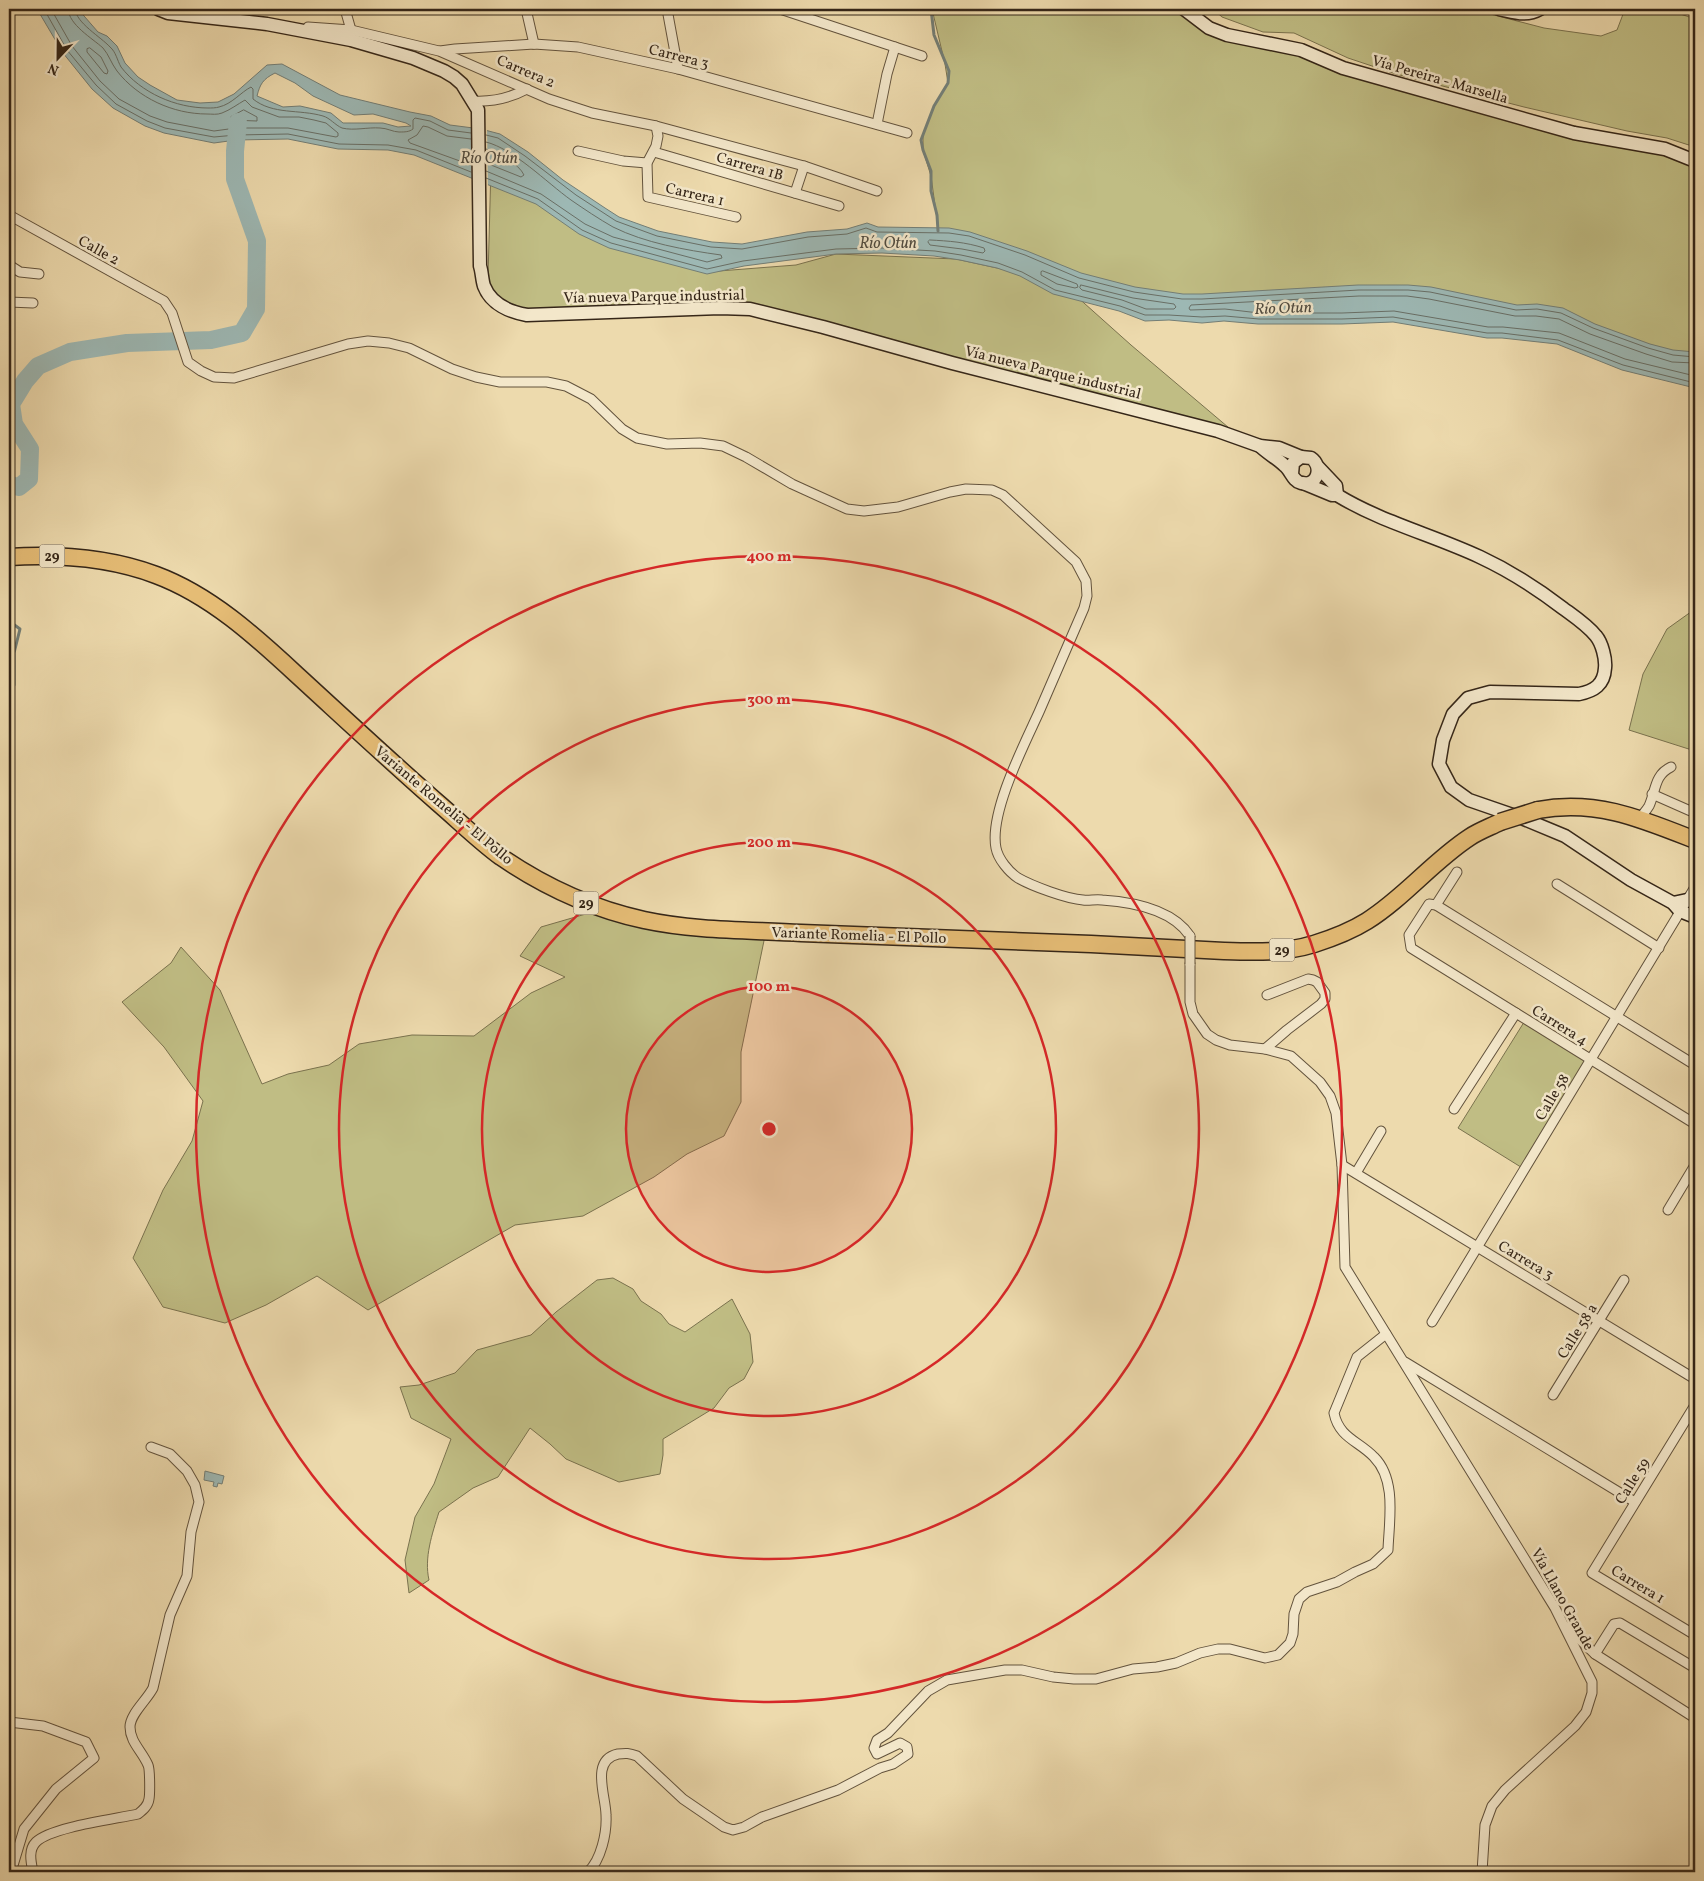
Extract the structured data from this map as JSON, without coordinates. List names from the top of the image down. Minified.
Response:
{"streets":{"highway":["29","Variante Romelia - El Pollo"],"main road":["Carrera 2","Vía Pereira - Marsella","Vía nueva Parque industrial"],"street":["Carrera 3","Carrera 1B","Carrera 1","Calle 2","Carrera 4","Calle 58","Calle 58 a","Calle 59","Vía Llano Grande"]},"crossings":[["Carrera 3","Carrera 2"],["Carrera 3","Calle 58"],["Carrera 3","Calle 58 a"],["Carrera 3","Vía Llano Grande"],["Carrera 1","Calle 59"],["Calle 2","Vía Llano Grande"],["Vía nueva Parque industrial","Calle 58"],["Carrera 4","Calle 58"]],"water":["Río Otún"],"north":"bottom","rings":["400 m","300 m","200 m","100 m"]}
